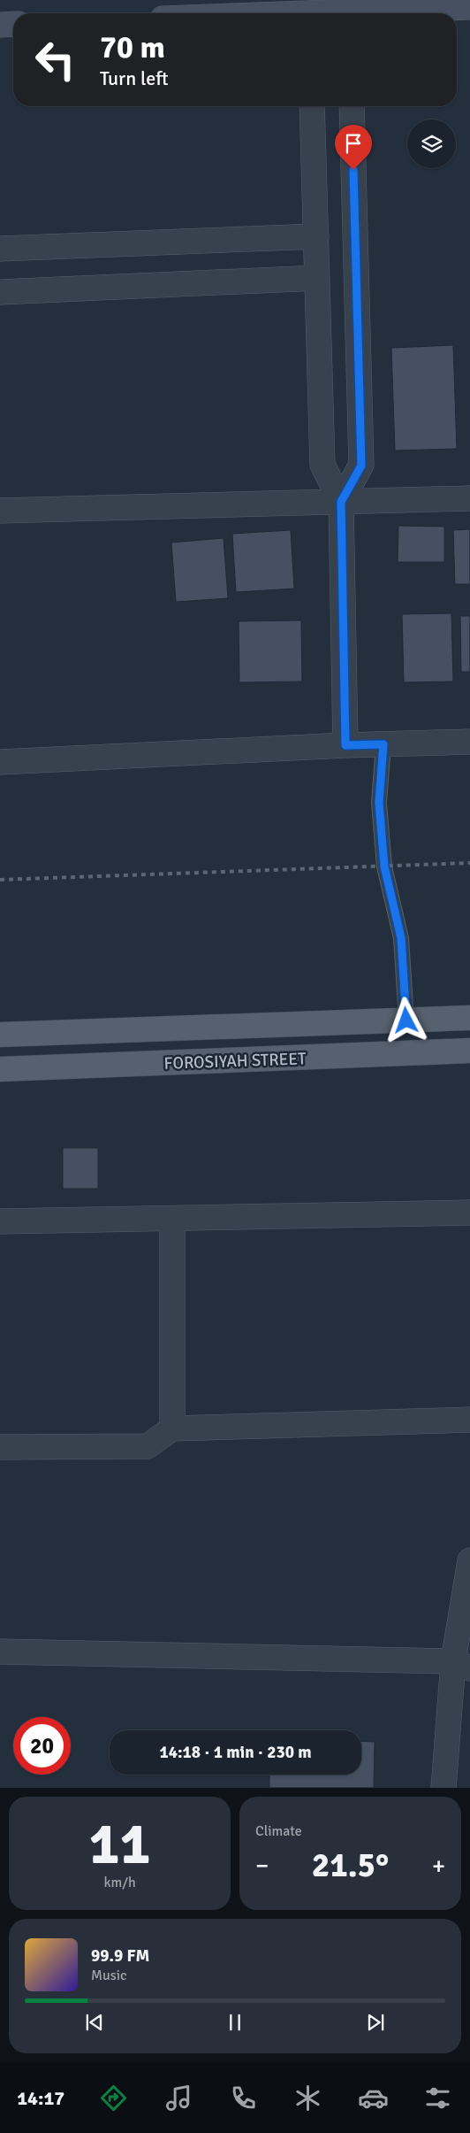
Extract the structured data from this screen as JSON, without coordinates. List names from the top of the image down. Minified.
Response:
{"streets":{"main road":["FOROSIYAH STREET"]},"page":{"turn":["70 m","Turn left"],"limit":"20","trip":"14:18 · 1 min · 230 m","tile":[["11","km/h"],"Climate"],"heat":["−","21.5°","+"],"song":["99.9 FM","Music"],"tabs":"14:17"}}
